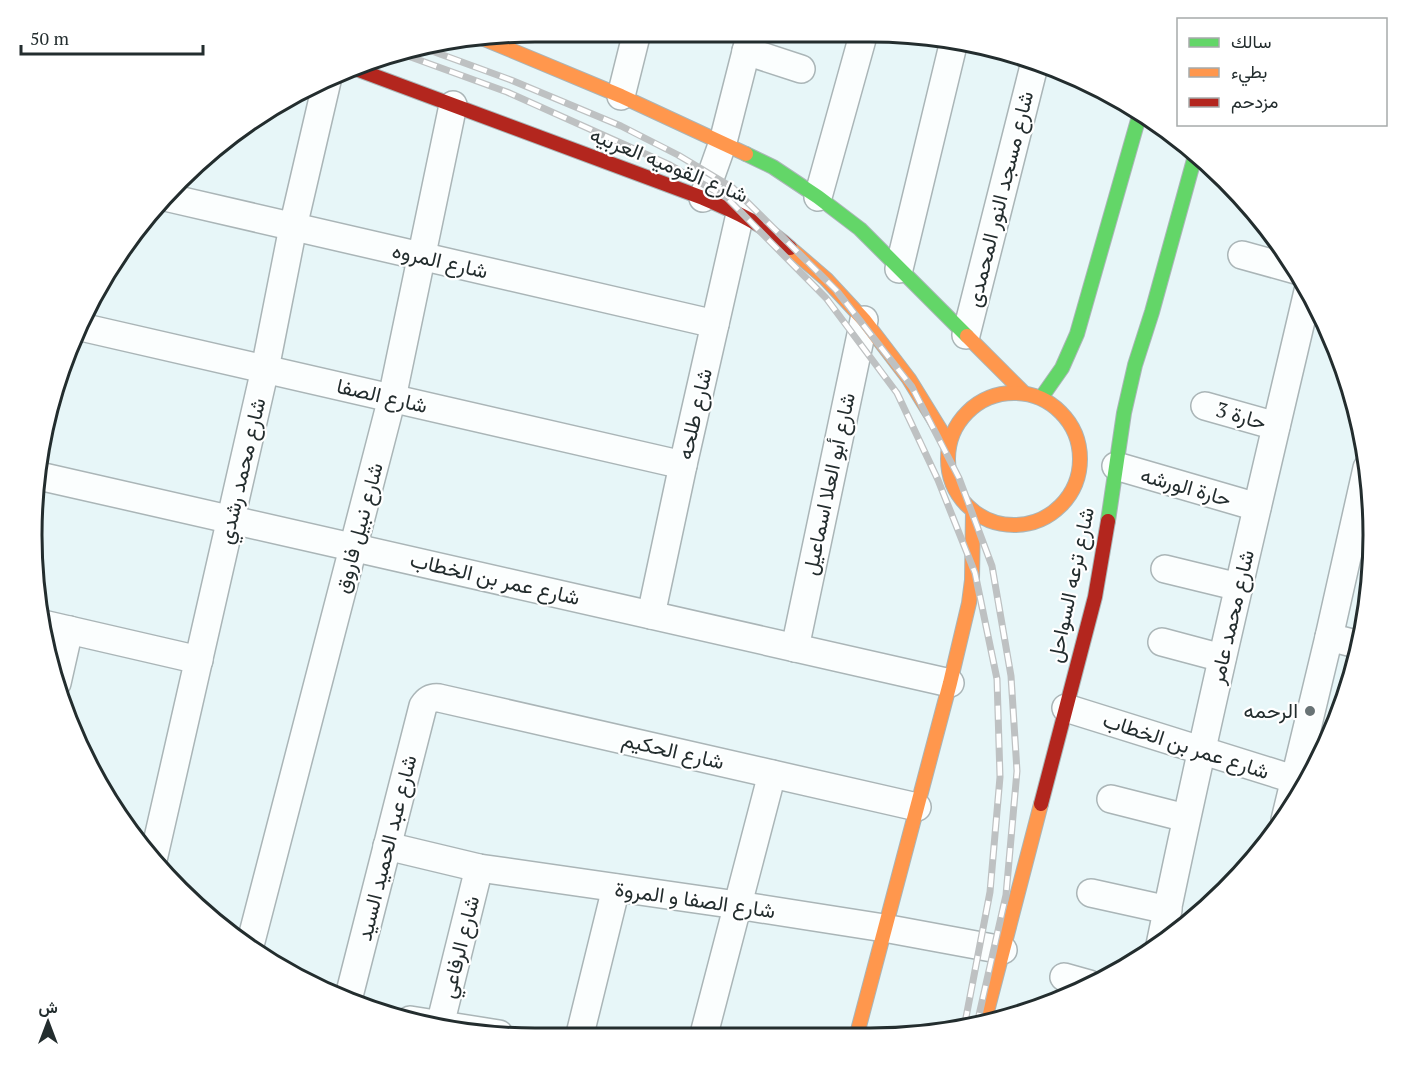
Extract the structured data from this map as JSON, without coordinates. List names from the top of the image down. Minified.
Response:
{"streets":{"main road":["شارع القوميه العربيه","شارع ترعه السواحل"],"street":["شارع مسجد النور المحمدى","شارع المروه","شارع الصفا","شارع طلحه","حارة 3","شارع محمد رشدي","شارع أبو العلا اسماعيل","حارة الورشه","شارع نبيل فاروق","شارع عمر بن الخطاب","شارع محمد عامر","شارع الحكيم","شارع عبد الحميد السيد","شارع الصفا و المروة","شارع الرفاعي"]},"crossings":[["شارع القوميه العربيه","شارع مسجد النور المحمدى"],["شارع القوميه العربيه","شارع طلحه"],["شارع القوميه العربيه","شارع أبو العلا اسماعيل"],["شارع القوميه العربيه","شارع نبيل فاروق"],["شارع المروه","شارع طلحه"],["شارع المروه","شارع محمد رشدي"],["شارع المروه","شارع نبيل فاروق"],["شارع الصفا","شارع طلحه"],["شارع الصفا","شارع محمد رشدي"],["شارع الصفا","شارع نبيل فاروق"],["شارع طلحه","شارع عمر بن الخطاب"],["حارة 3","شارع محمد عامر"],["شارع محمد رشدي","شارع عمر بن الخطاب"],["شارع أبو العلا اسماعيل","شارع عمر بن الخطاب"],["حارة الورشه","شارع ترعه السواحل"],["حارة الورشه","شارع محمد عامر"],["شارع نبيل فاروق","شارع عمر بن الخطاب"],["شارع عمر بن الخطاب","شارع ترعه السواحل"],["شارع عمر بن الخطاب","شارع محمد عامر"],["شارع ترعه السواحل","شارع الصفا و المروة"],["شارع الحكيم","شارع عبد الحميد السيد"],["شارع عبد الحميد السيد","شارع الصفا و المروة"],["شارع الصفا و المروة","شارع الرفاعي"]],"places":["الرحمه"],"legend":["سالك","بطيء","مزدحم"],"scale_bar":"50 m","north":"top"}
